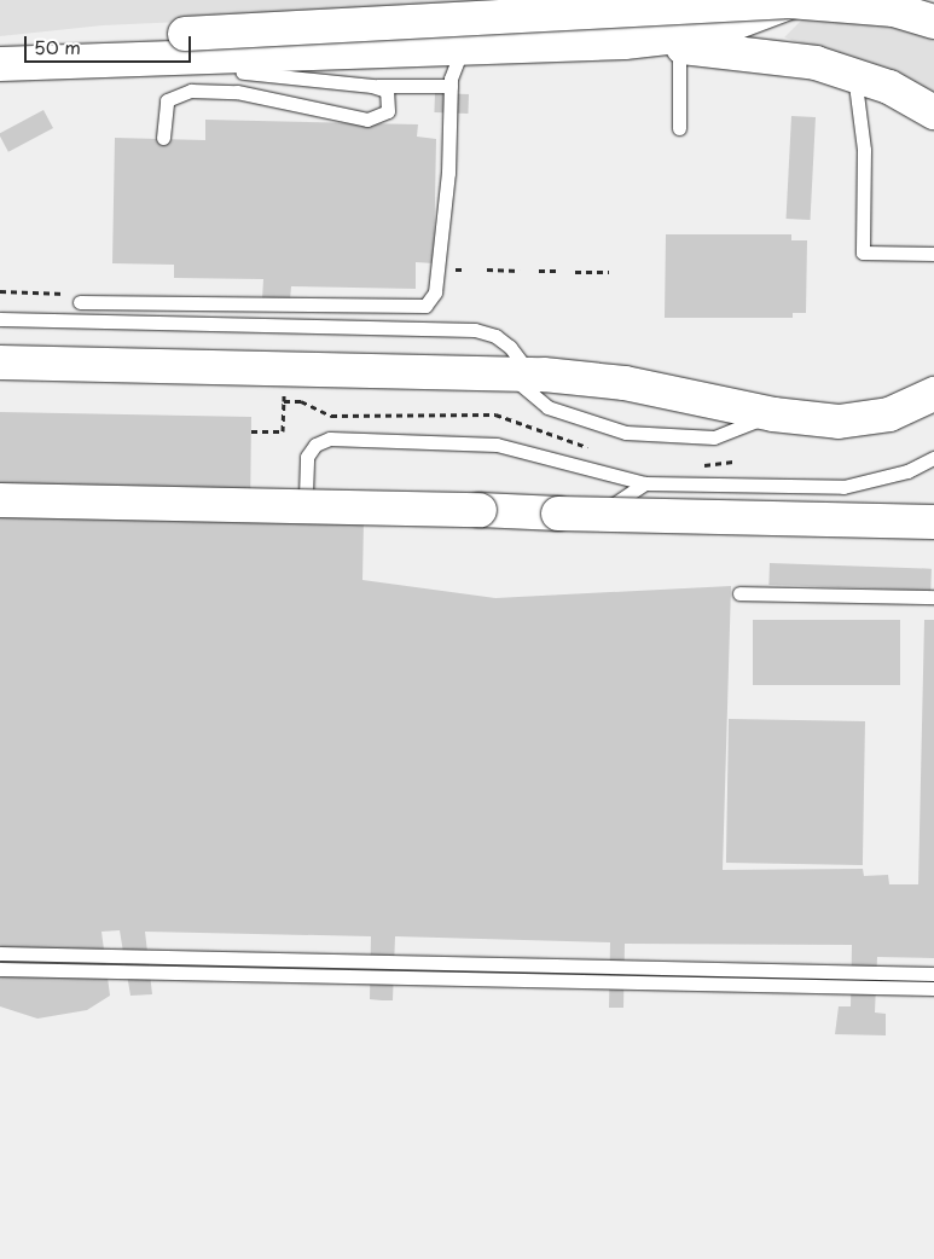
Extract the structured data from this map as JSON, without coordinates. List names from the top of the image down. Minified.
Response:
{"scale_bar":"50 m"}
